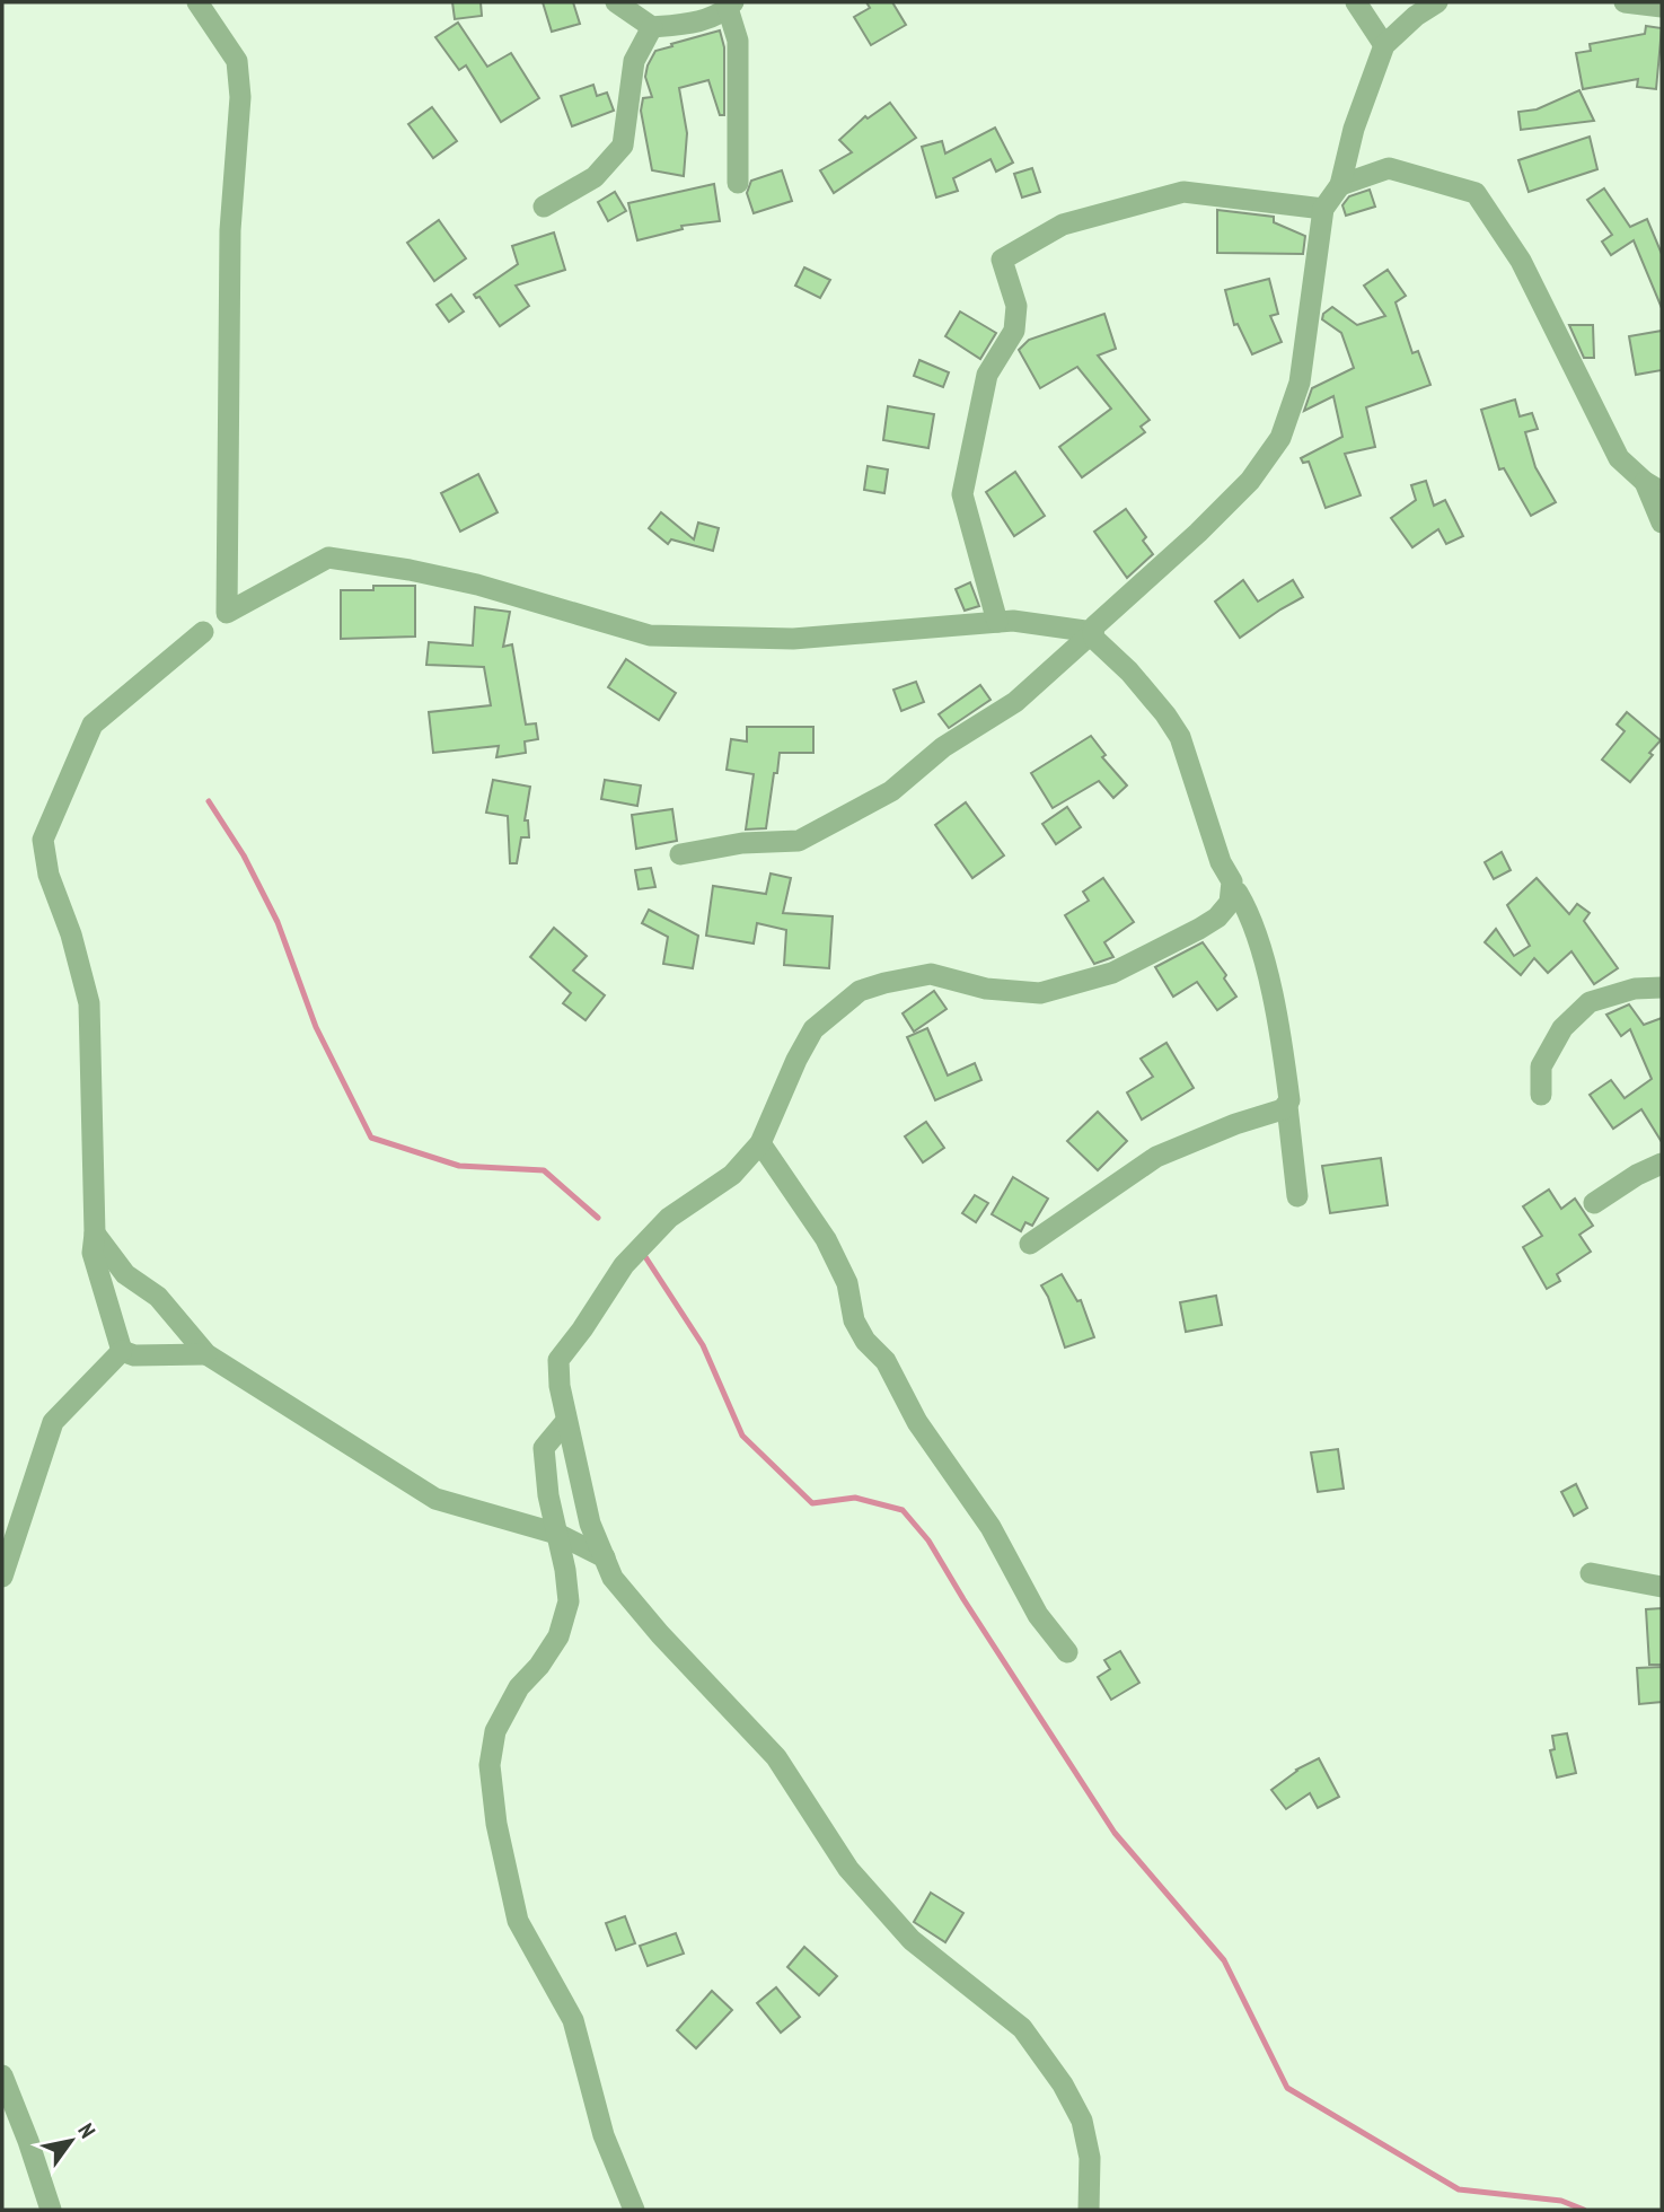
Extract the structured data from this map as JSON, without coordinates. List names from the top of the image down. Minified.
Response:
{"north":"top right"}
